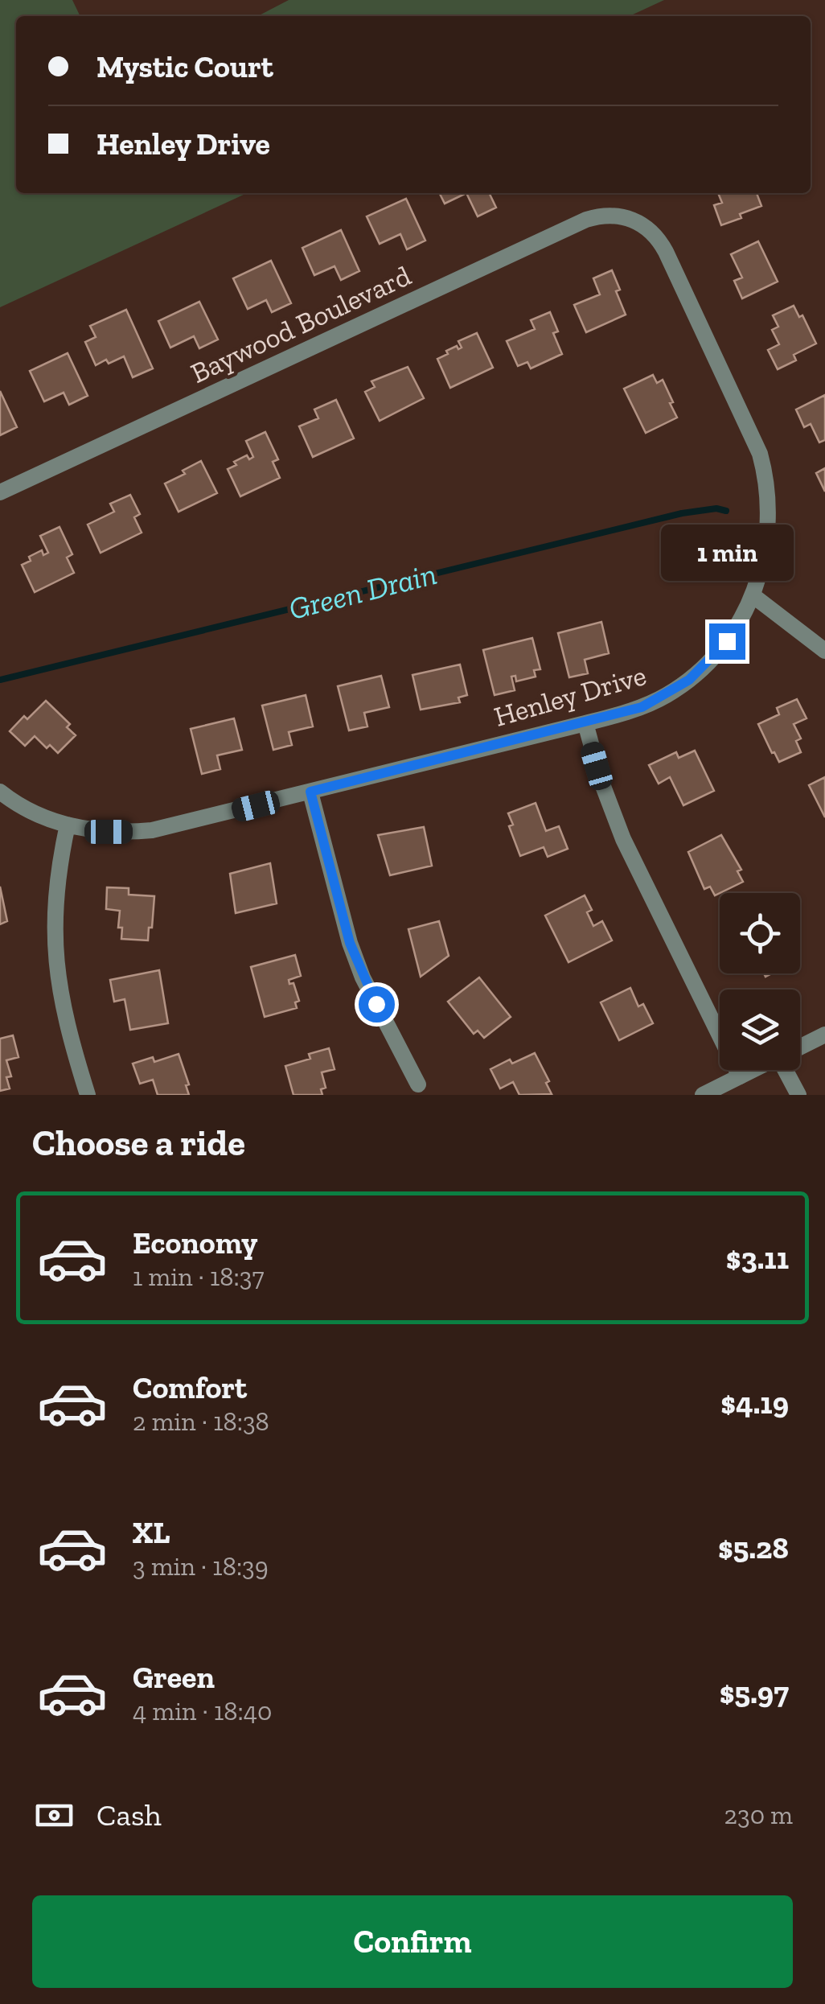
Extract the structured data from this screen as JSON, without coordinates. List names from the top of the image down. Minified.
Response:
{"streets":{"street":["Baywood Boulevard","Henley Drive"]},"crossings":[["Baywood Boulevard","Henley Drive"]],"water":["Green Drain"],"page":{"banner":["Mystic Court","Henley Drive"],"bubble":"1 min","heading":"Choose a ride","list":[{"name":"Economy","note":"1 min · 18:37","value":"$3.11"},{"name":"Comfort","note":"2 min · 18:38","value":"$4.19"},{"name":"XL","note":"3 min · 18:39","value":"$5.28"},{"name":"Green","note":"4 min · 18:40","value":"$5.97"}],"pay":["Cash","230 m"],"buttons":"Confirm"}}
